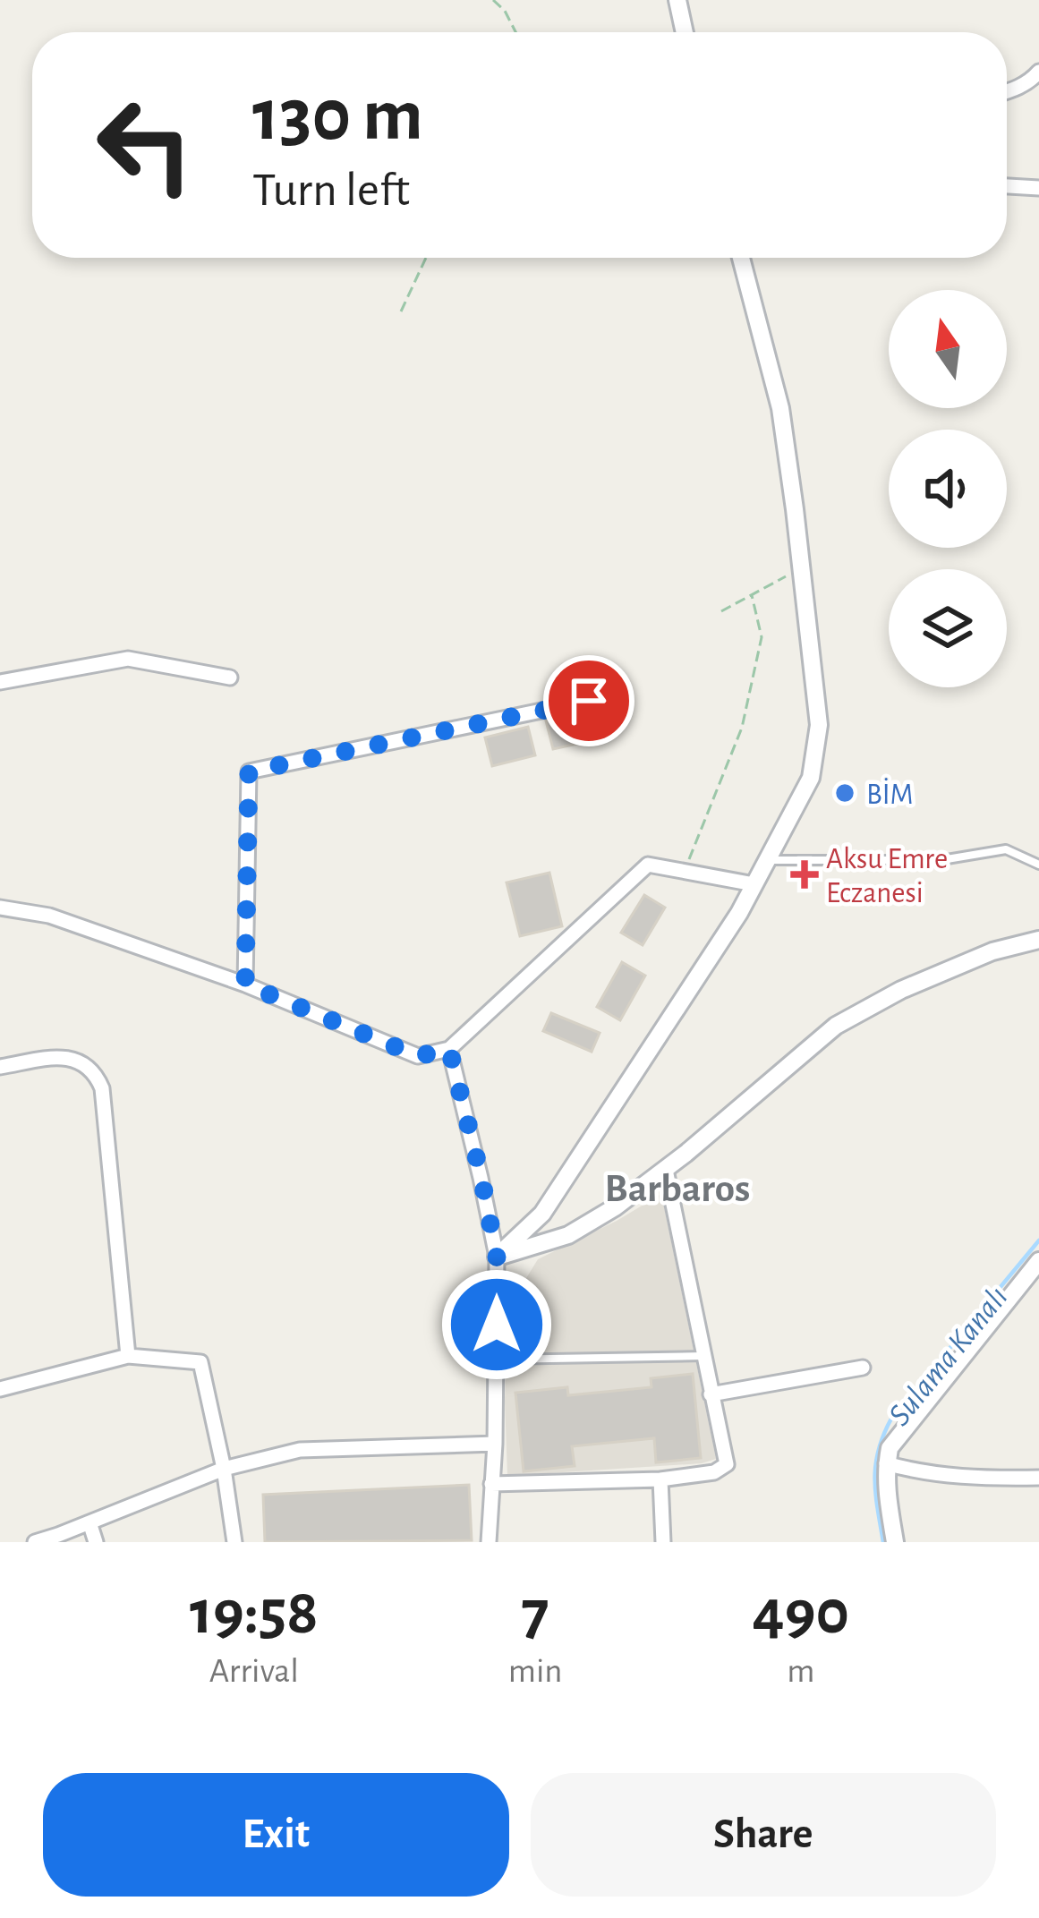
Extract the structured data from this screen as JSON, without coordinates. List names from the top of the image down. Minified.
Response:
{"districts":["Barbaros"],"water":["Sulama Kanalı"],"places":{"other":["BİM"],"health":["Aksu Emre Eczanesi"]},"north":"top","page":{"turn":["130 m","Turn left"],"eta":["19:58","Arrival","7","min","490","m"],"buttons":["Exit","Share"]}}
